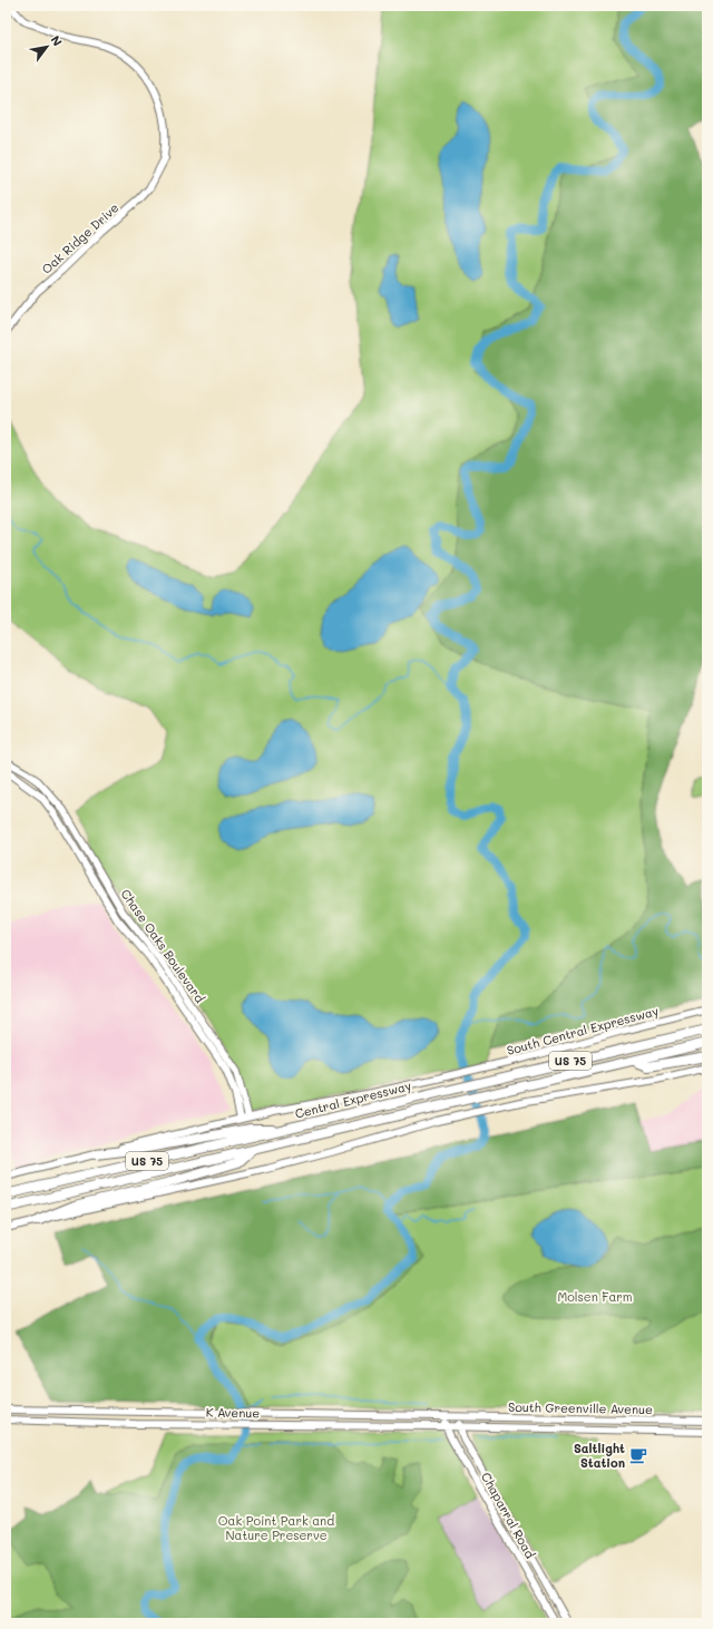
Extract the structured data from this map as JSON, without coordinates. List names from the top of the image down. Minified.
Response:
{"streets":{"highway":["US 75","Central Expressway"],"main road":["Oak Ridge Drive","Chase Oaks Boulevard","South Central Expressway","South Greenville Avenue","K Avenue","Chaparral Road"]},"crossings":[["Chase Oaks Boulevard","Central Expressway"],["South Central Expressway","Central Expressway"],["South Greenville Avenue","K Avenue"],["South Greenville Avenue","Chaparral Road"],["K Avenue","Chaparral Road"]],"parks":["Molsen Farm","Oak Point Park and Nature Preserve"],"places":{"cafe":["Saltlight Station"]},"north":"top right"}
